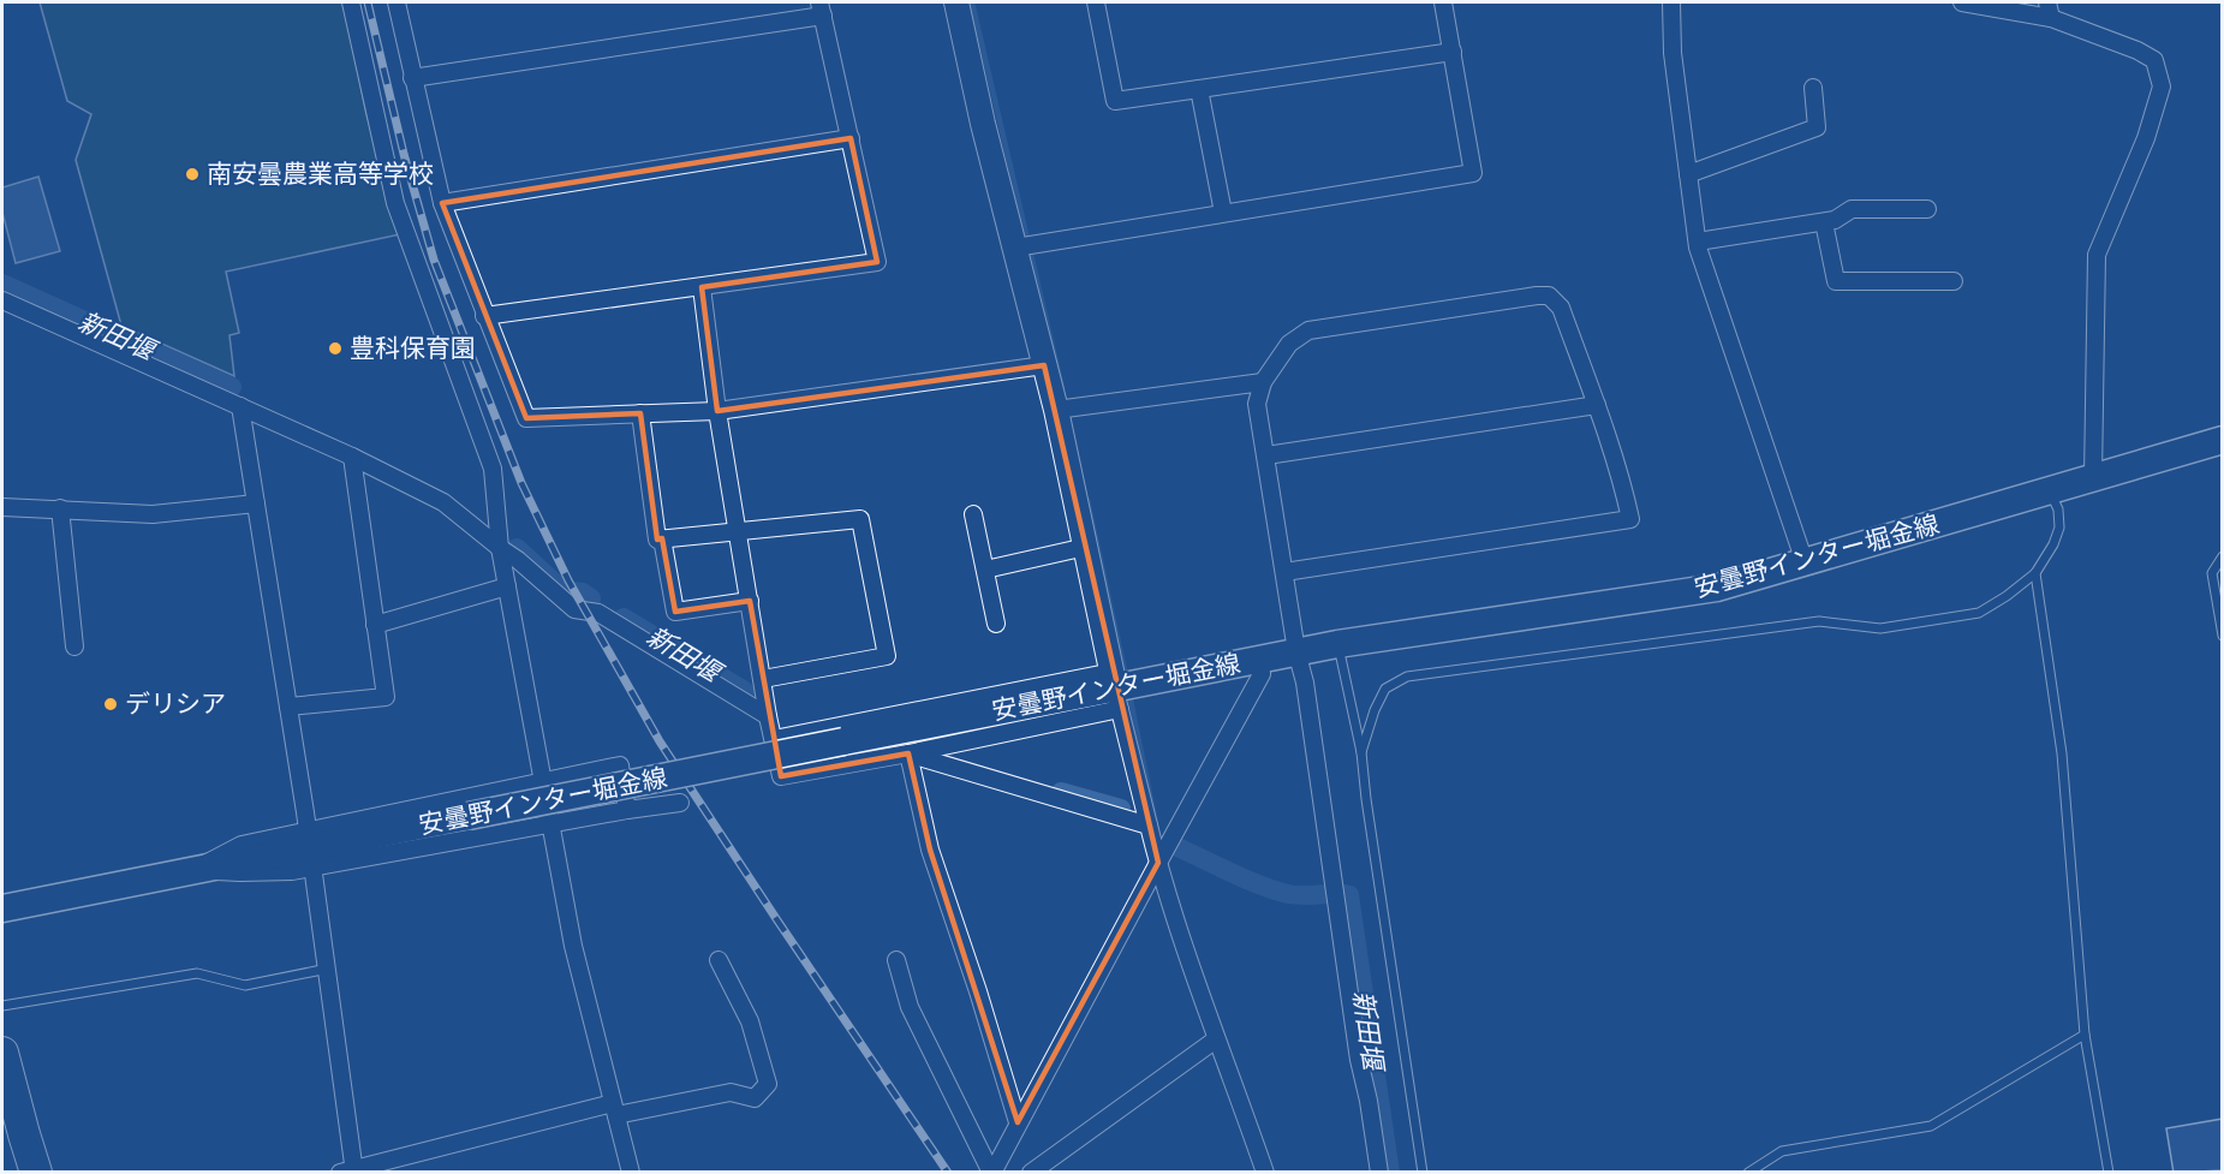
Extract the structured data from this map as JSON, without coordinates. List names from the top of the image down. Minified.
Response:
{"streets":{"main road":["安曇野インター堀金線"]},"water":["新田堰"],"places":["南安曇農業高等学校","豊科保育園","デリシア"]}
